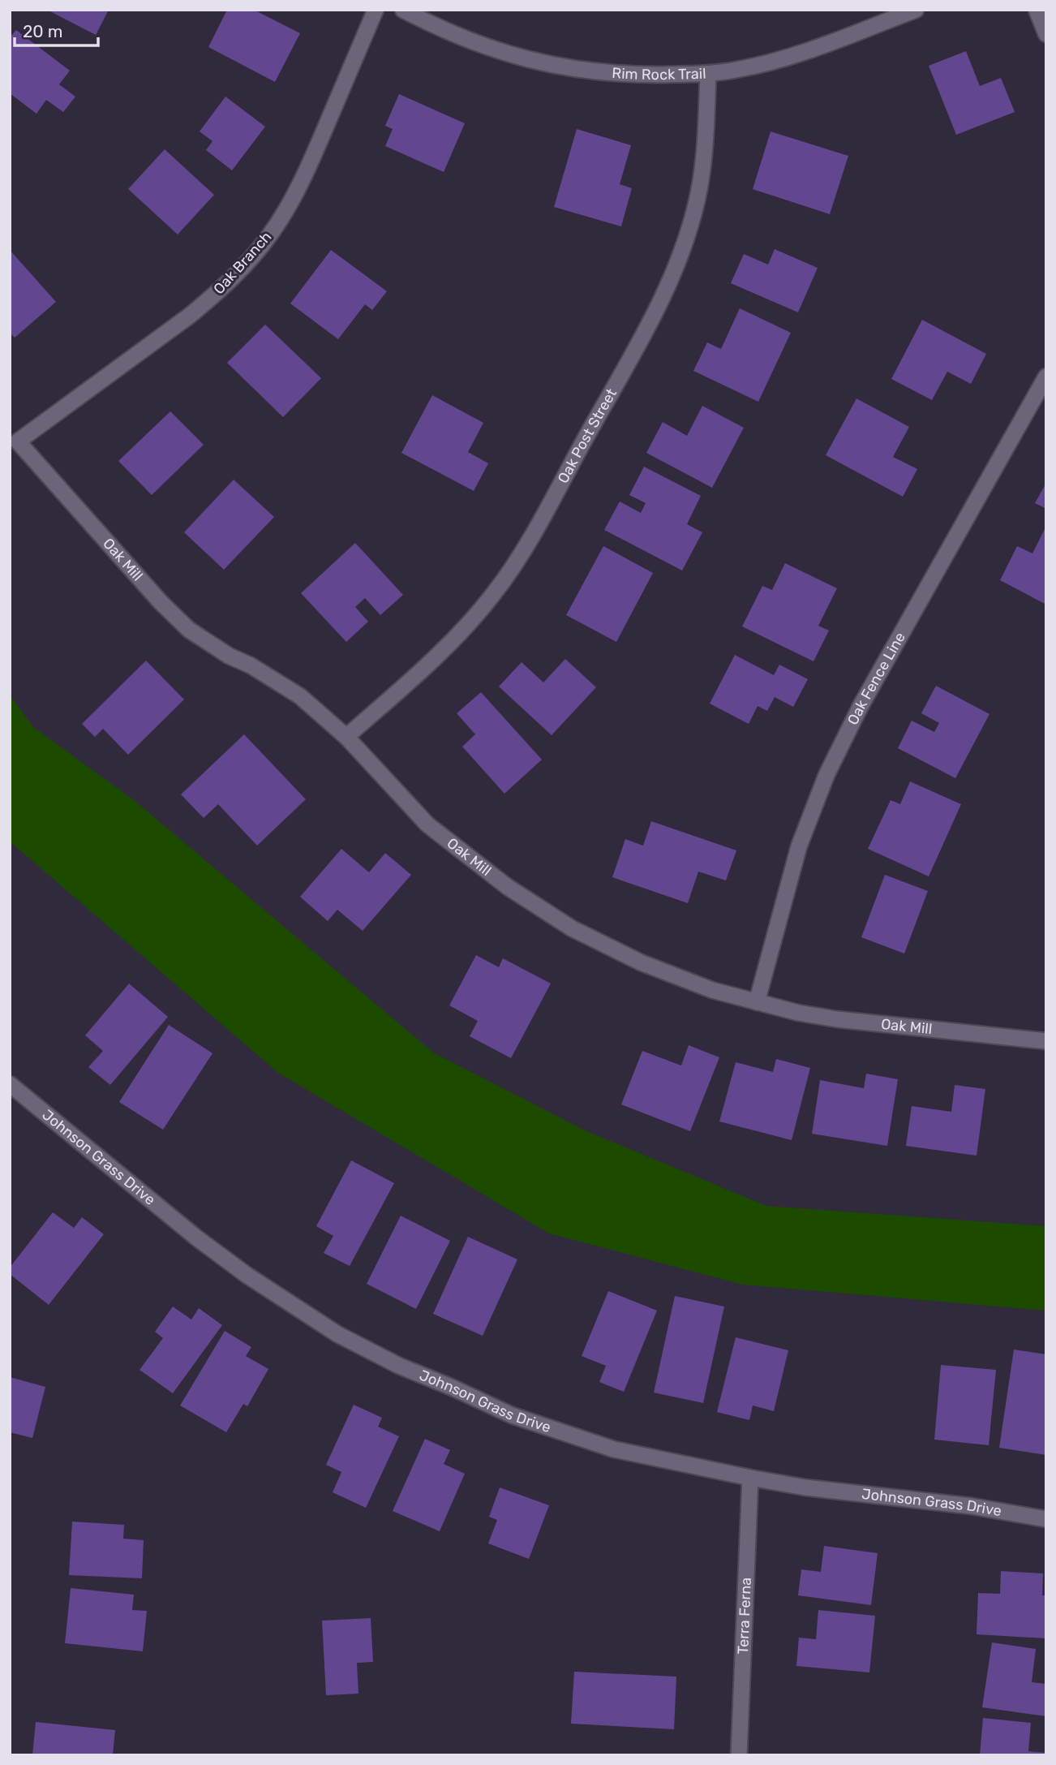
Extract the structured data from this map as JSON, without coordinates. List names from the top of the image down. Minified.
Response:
{"streets":{"street":["Rim Rock Trail","Oak Branch","Oak Post Street","Oak Mill","Oak Fence Line","Johnson Grass Drive","Terra Ferna"]},"crossings":[["Rim Rock Trail","Oak Post Street"],["Oak Branch","Oak Mill"],["Oak Post Street","Oak Mill"],["Oak Mill","Oak Fence Line"],["Johnson Grass Drive","Terra Ferna"]],"scale_bar":"20 m"}
